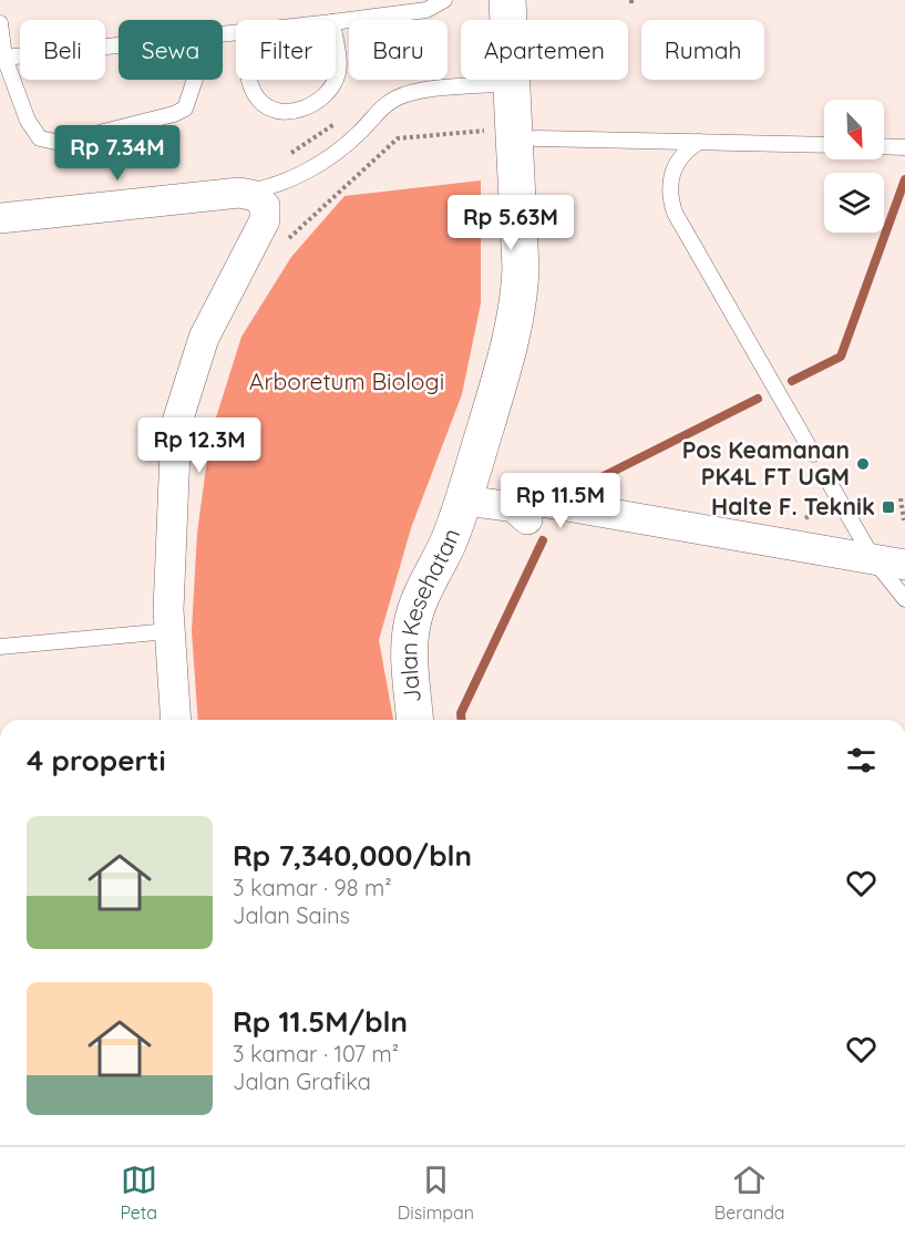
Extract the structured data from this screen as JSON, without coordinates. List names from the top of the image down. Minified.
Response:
{"streets":{"street":["Jalan Kesehatan"]},"parks":["Arboretum Biologi"],"places":{"other":["Pos Keamanan PK4L FT UGM"],"transit":["Halte F. Teknik"]},"north":"bottom right","page":{"chip":["Beli","Sewa","Filter","Baru","Apartemen","Rumah"],"price":["Rp 7.34M","Rp 5.63M","Rp 12.3M","Rp 11.5M"],"heading":"4 properti","list":[{"name":"Rp 7,340,000/bln","note":"3 kamar · 98 m² · Jalan Sains"},{"name":"Rp 11.5M/bln","note":"3 kamar · 107 m² · Jalan Grafika"}],"tabs":["Peta","Disimpan","Beranda"]}}
